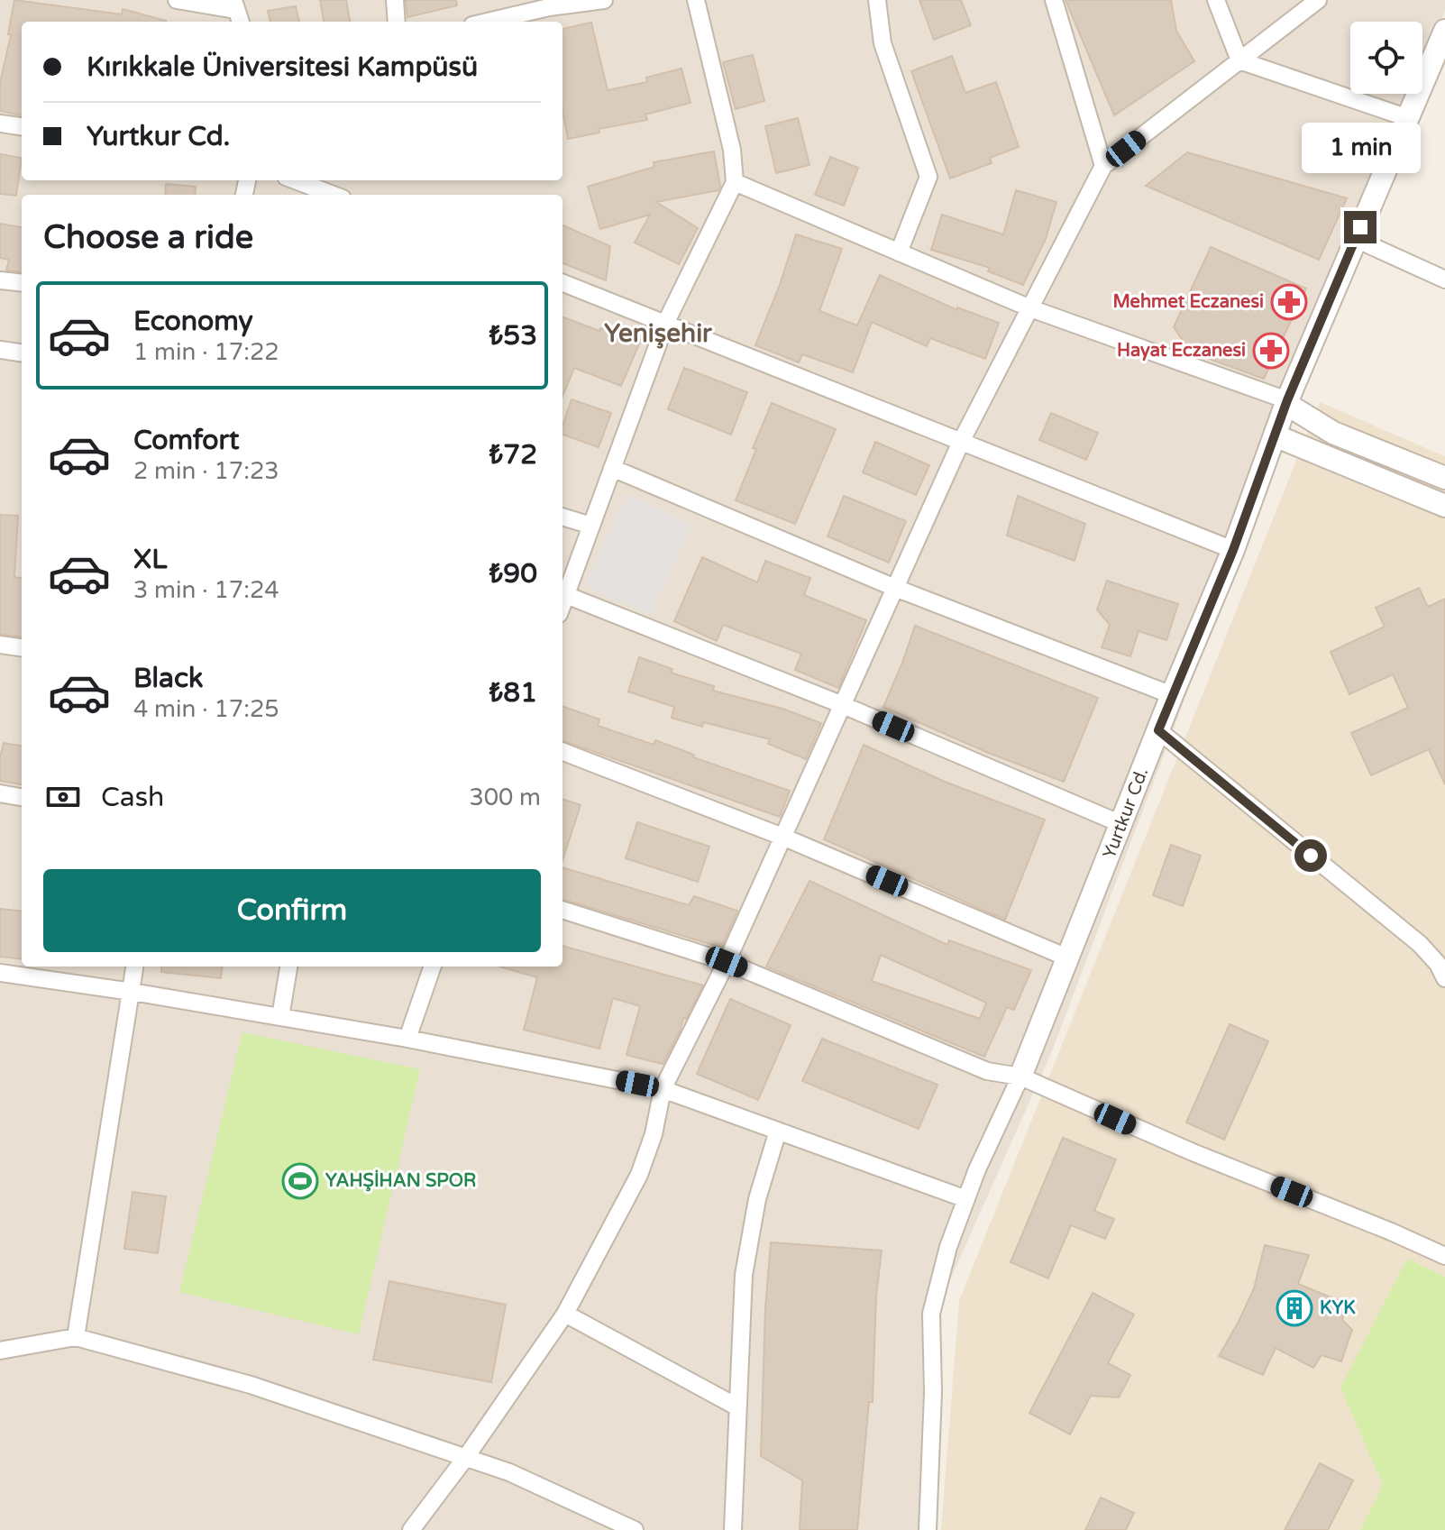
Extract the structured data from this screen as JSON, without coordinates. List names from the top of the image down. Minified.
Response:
{"streets":{"street":["Yurtkur Cd."]},"districts":["Yenişehir"],"places":{"pharmacy":["Mehmet Eczanesi","Hayat Eczanesi"],"sports":["YAHŞİHAN SPOR"],"building":["KYK"]},"page":{"banner":["Kırıkkale Üniversitesi Kampüsü","Yurtkur Cd."],"bubble":"1 min","heading":"Choose a ride","list":[{"name":"Economy","note":"1 min · 17:22","value":"₺53"},{"name":"Comfort","note":"2 min · 17:23","value":"₺72"},{"name":"XL","note":"3 min · 17:24","value":"₺90"},{"name":"Black","note":"4 min · 17:25","value":"₺81"}],"pay":["Cash","300 m"],"buttons":"Confirm"}}
